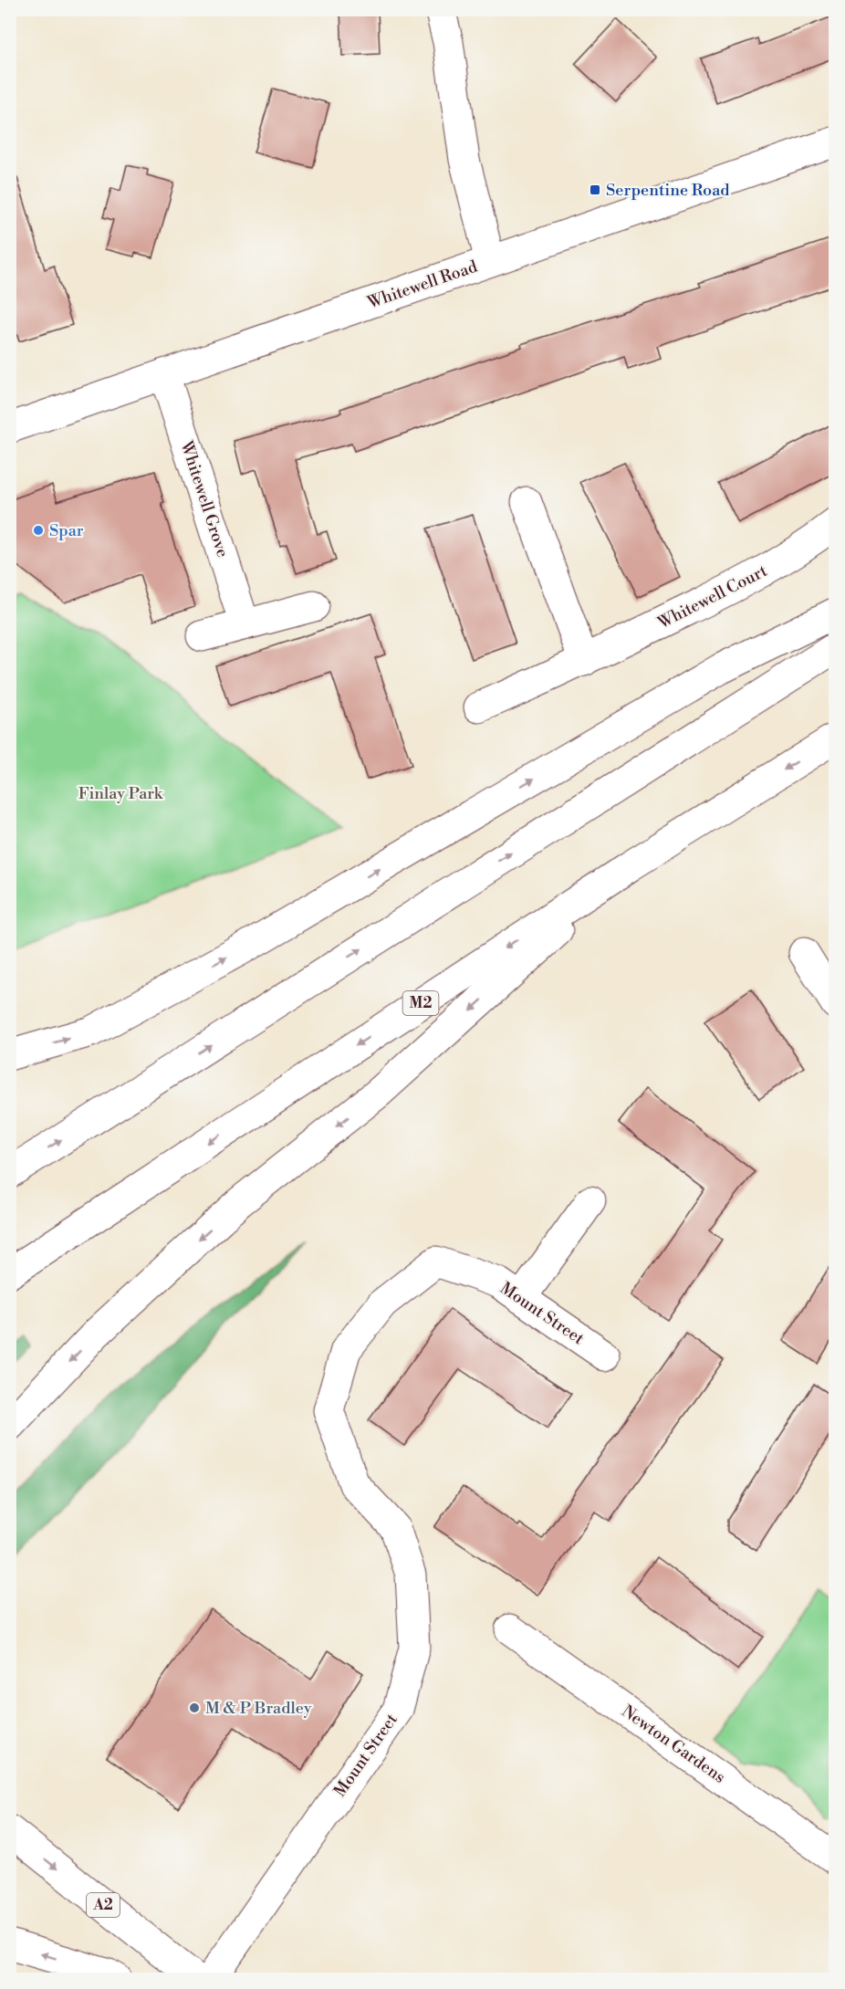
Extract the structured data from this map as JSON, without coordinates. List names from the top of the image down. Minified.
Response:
{"streets":{"main road":["Whitewell Road","Whitewell Grove","Whitewell Court","M2","Mount Street","Newton Gardens","A2"]},"crossings":[["Whitewell Road","Whitewell Grove"]],"parks":["Finlay Park"],"places":{"transit":["Serpentine Road"],"other":["Spar","M & P Bradley"]}}
